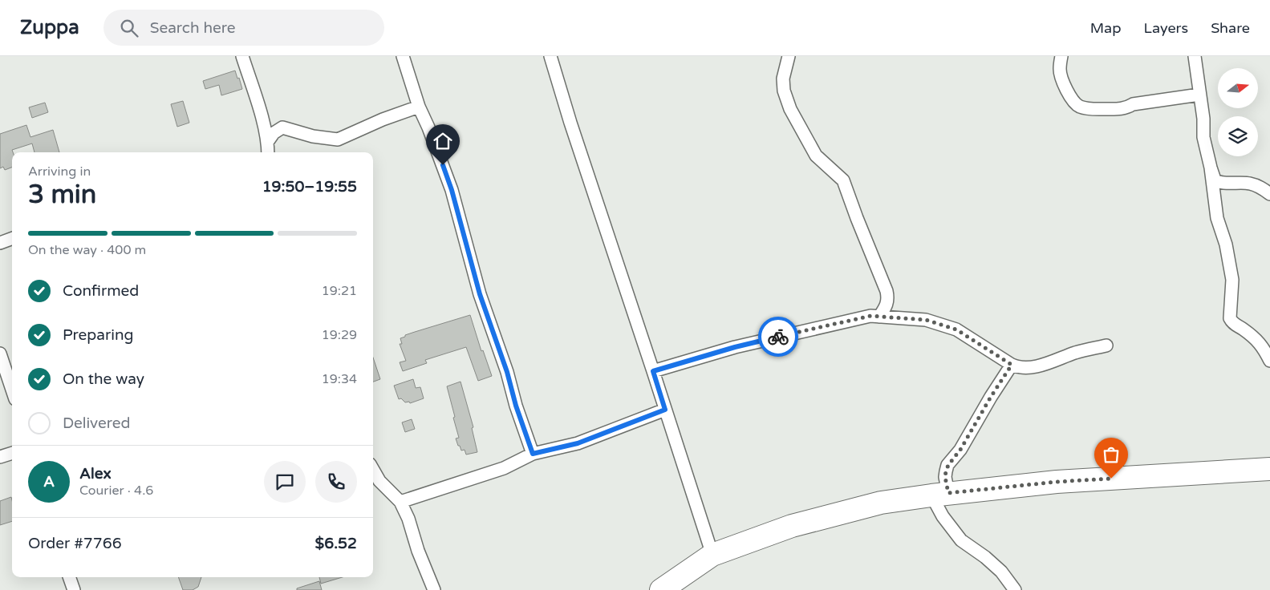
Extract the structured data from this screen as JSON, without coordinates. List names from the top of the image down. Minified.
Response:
{"north":"right","page":{"header":"Zuppa","search":"Search here","nav":["Map","Layers","Share"],"heading":["3 min","Arriving in","19:50–19:55"],"panel":["Alex","Courier · 4.6","Order #7766","$6.52"],"bar":"On the way · 400 m","list":[["Confirmed","19:21"],["Preparing","19:29"],["On the way","19:34"],"Delivered"],"round":"A"}}
